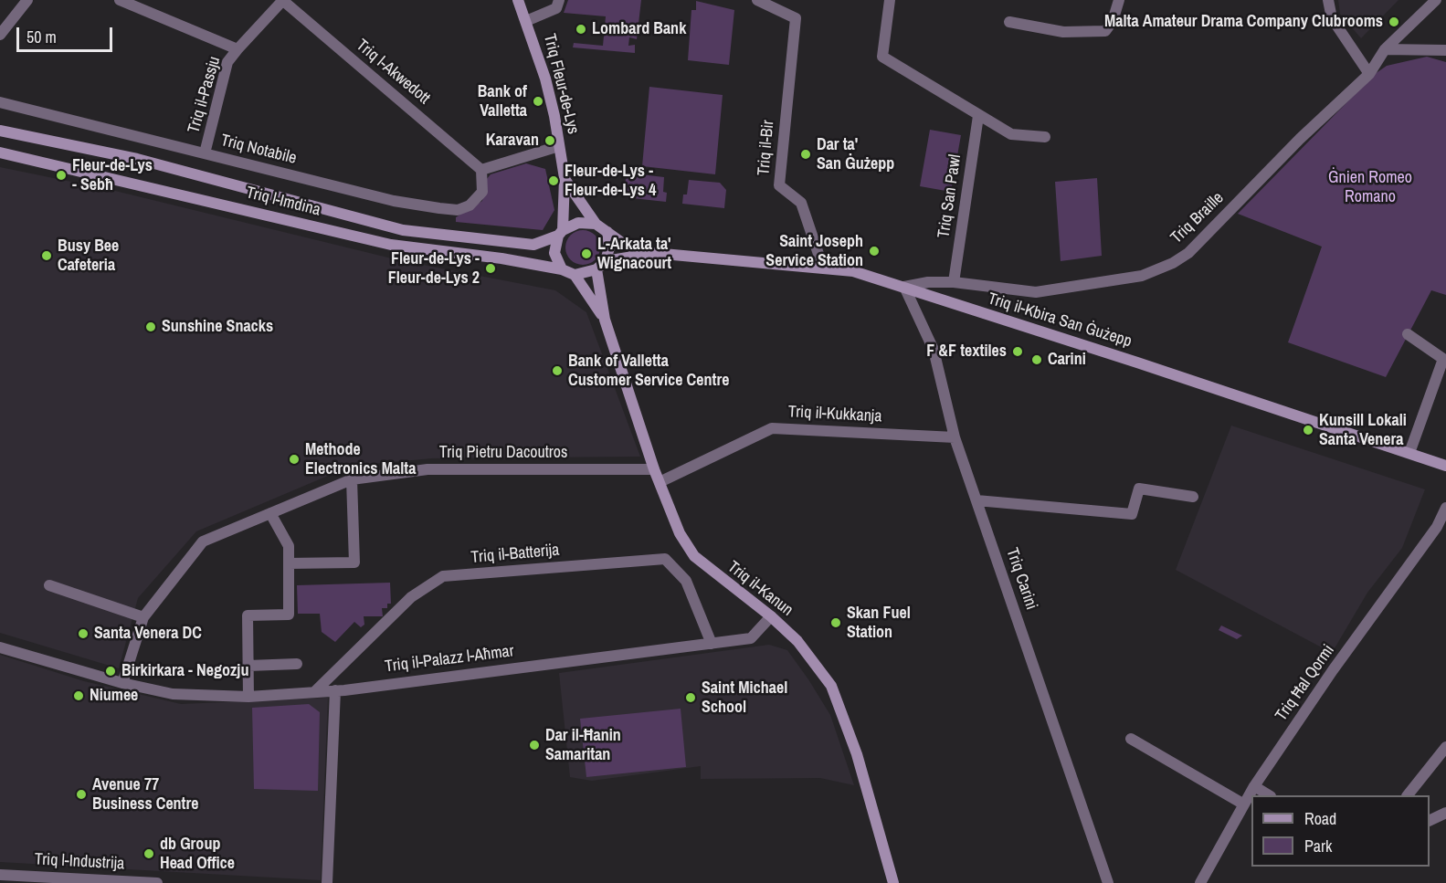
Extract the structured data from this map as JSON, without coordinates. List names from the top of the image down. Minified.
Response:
{"streets":{"main road":["Triq Fleur-de-Lys","Triq l-Imdina","Triq il-Kbira San Ġużepp","Triq il-Kanun"],"street":["Triq l-Akwedott","Triq il-Passju","Triq il-Bir","Triq Notabile","Triq San Pawl","Triq Braille","Triq il-Kukkanja","Triq Pietru Dacoutros","Triq il-Batterija","Triq Carini","Triq il-Palazz l-Aħmar","Triq Ħal Qormi","Triq l-Industrija"]},"crossings":[["Triq l-Akwedott","Triq il-Passju"],["Triq l-Akwedott","Triq Notabile"],["Triq Fleur-de-Lys","Triq l-Imdina"],["Triq Fleur-de-Lys","Triq il-Kbira San Ġużepp"],["Triq Fleur-de-Lys","Triq il-Kanun"],["Triq il-Passju","Triq Notabile"],["Triq il-Bir","Triq il-Kbira San Ġużepp"],["Triq San Pawl","Triq Braille"],["Triq l-Imdina","Triq il-Kbira San Ġużepp"],["Triq l-Imdina","Triq il-Kanun"],["Triq Braille","Triq il-Kbira San Ġużepp"],["Triq Braille","Triq Carini"],["Triq il-Kbira San Ġużepp","Triq Carini"],["Triq il-Kbira San Ġużepp","Triq il-Kanun"],["Triq il-Kukkanja","Triq Carini"],["Triq il-Kukkanja","Triq il-Kanun"],["Triq Pietru Dacoutros","Triq il-Kanun"],["Triq Pietru Dacoutros","Triq il-Palazz l-Aħmar"],["Triq il-Batterija","Triq il-Palazz l-Aħmar"],["Triq il-Kanun","Triq il-Palazz l-Aħmar"]],"parks":["Ġnien Romeo Romano"],"places":["Malta Amateur Drama Company Clubrooms","Lombard Bank","Bank of Valletta","Karavan","Dar ta' San Ġużepp","Fleur-de-Lys - Sebħ","Fleur-de-Lys - Fleur-de-Lys 4","Saint Joseph Service Station","L-Arkata ta' Wignacourt","Busy Bee Cafeteria","Fleur-de-Lys - Fleur-de-Lys 2","Sunshine Snacks","F &F textiles","Carini","Bank of Valletta Customer Service Centre","Kunsill Lokali Santa Venera","Methode Electronics Malta","Skan Fuel Station","Santa Venera DC","Birkirkara - Negozju","Niumee","Saint Michael School","Dar il-Ħanin Samaritan","Avenue 77 Business Centre","db Group Head Office"],"legend":["Road","Park"],"scale_bar":"50 m"}
